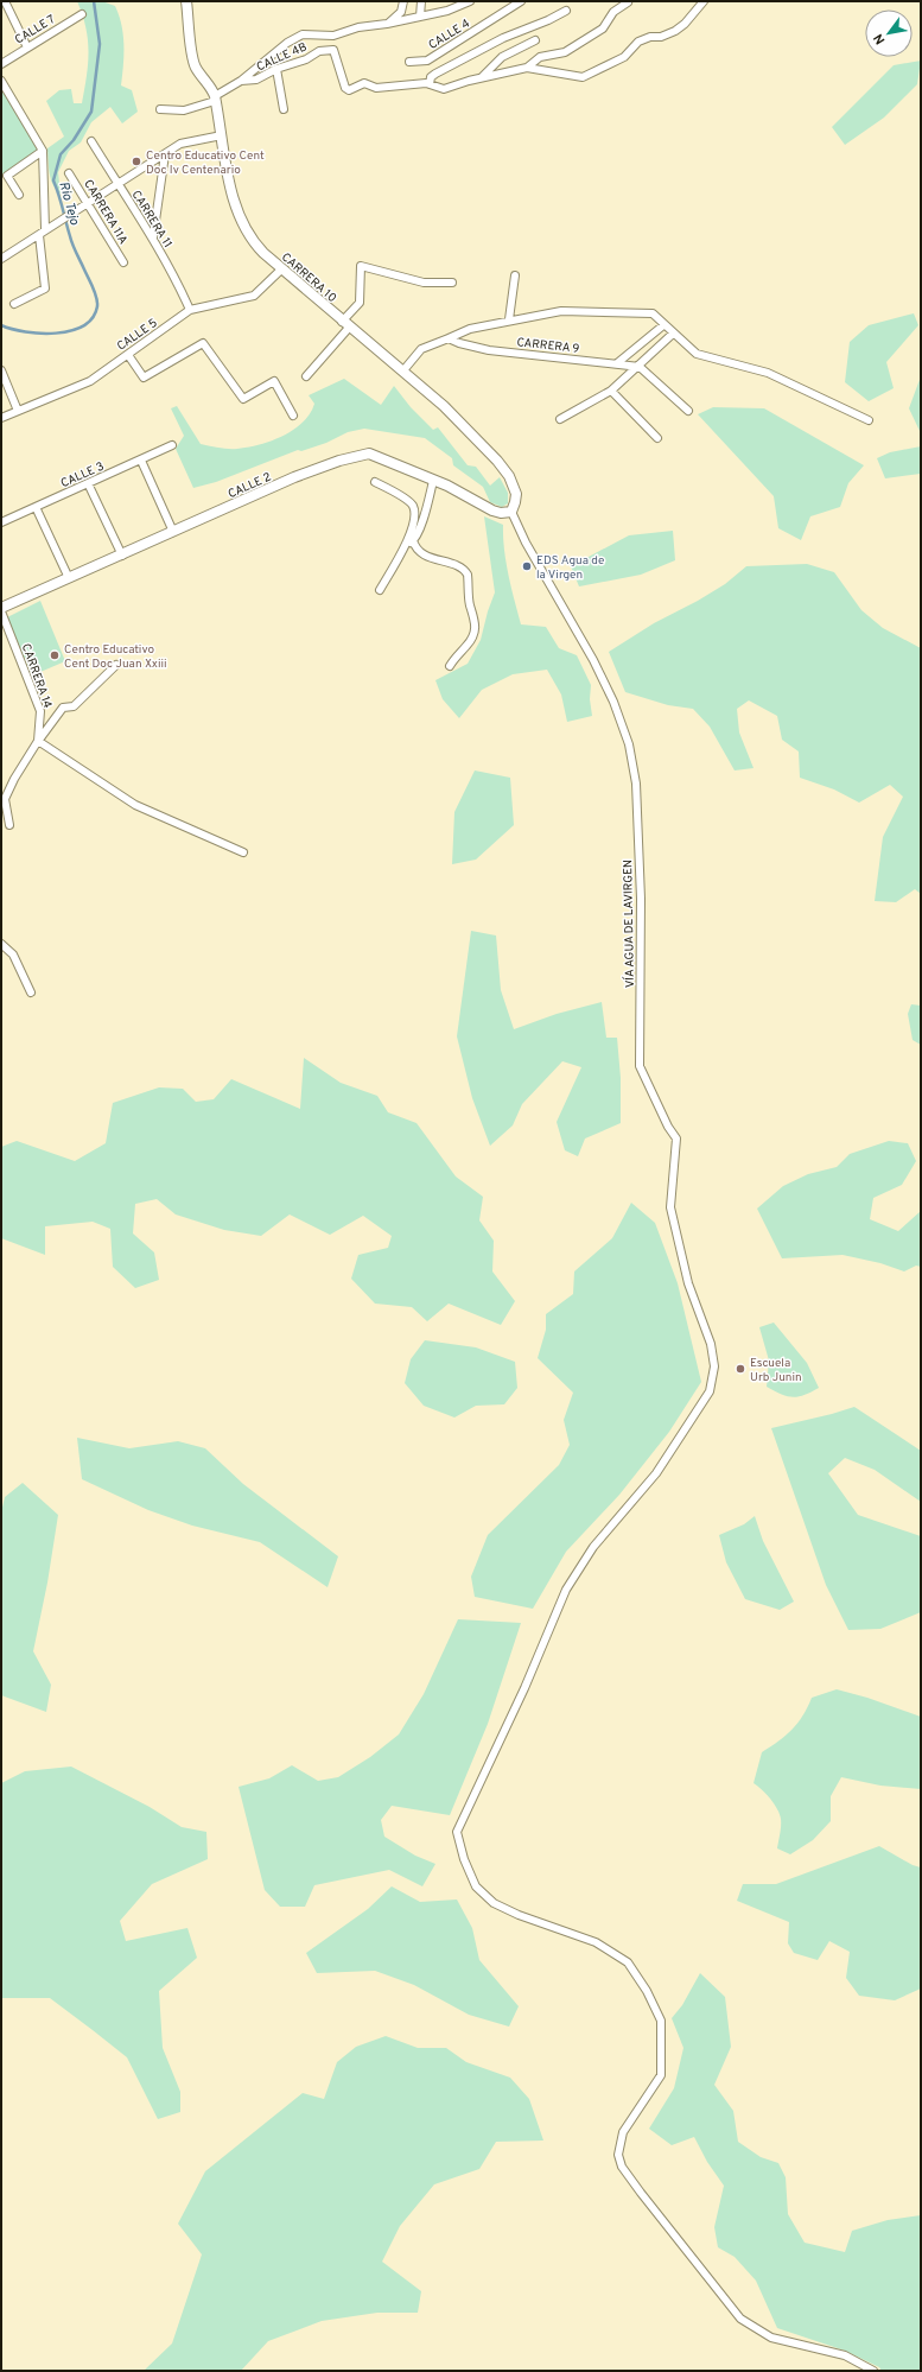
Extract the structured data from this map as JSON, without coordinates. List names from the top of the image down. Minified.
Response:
{"streets":{"street":["CALLE 7","CALLE 4","CALLE 4B","CARRERA 11A","CARRERA 11","CARRERA 10","CALLE 5","CARRERA 9","CALLE 3","CALLE 2","CARRERA 14","VÍA AGUA DE LAVIRGEN"]},"crossings":[["CALLE 4B","CARRERA 10"],["CARRERA 11","CALLE 5"],["CARRERA 10","CALLE 5"],["CARRERA 10","CALLE 2"],["CARRERA 10","VÍA AGUA DE LAVIRGEN"],["CALLE 2","CARRERA 14"],["CALLE 2","VÍA AGUA DE LAVIRGEN"]],"water":["Rio Tejo"],"places":["Centro Educativo Cent Doc Iv Centenario","EDS Agua de la Virgen","Centro Educativo Cent Doc Juan Xxiii","Escuela Urb Junin"],"north":"bottom left"}
